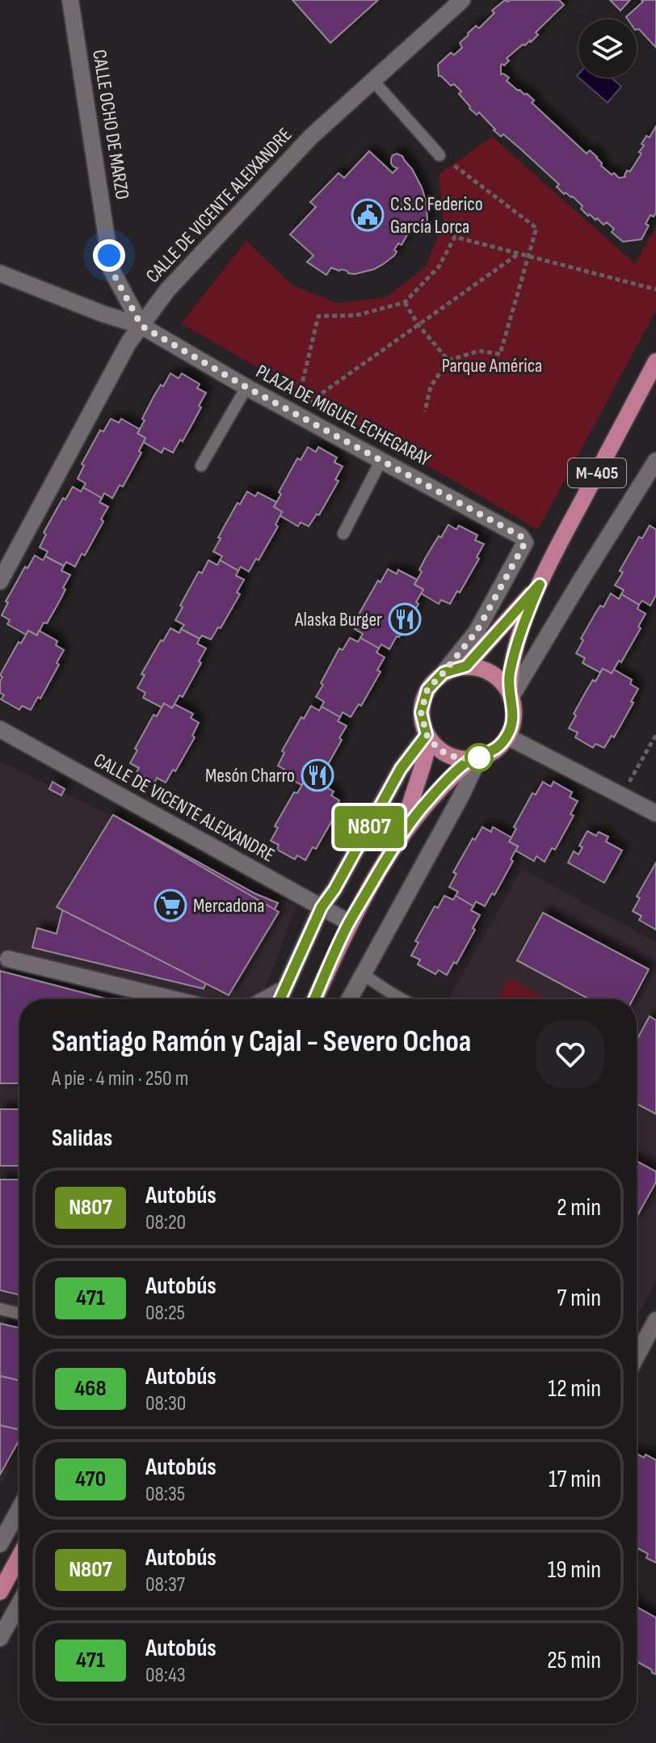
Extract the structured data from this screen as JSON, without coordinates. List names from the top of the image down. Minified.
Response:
{"streets":{"main road":["M-405"],"street":["CALLE OCHO DE MARZO","CALLE DE VICENTE ALEIXANDRE","PLAZA DE MIGUEL ECHEGARAY"]},"crossings":[["CALLE OCHO DE MARZO","CALLE DE VICENTE ALEIXANDRE"],["CALLE OCHO DE MARZO","PLAZA DE MIGUEL ECHEGARAY"],["CALLE DE VICENTE ALEIXANDRE","PLAZA DE MIGUEL ECHEGARAY"],["PLAZA DE MIGUEL ECHEGARAY","M-405"]],"parks":["Parque América"],"places":{"public building":["C.S.C Federico García Lorca"],"restaurant":["Alaska Burger","Mesón Charro"],"supermarket":["Mercadona"]},"lines":["bus line N807"],"page":{"on_map":"N807","heading":[["Santiago Ramón y Cajal - Severo Ochoa","A pie · 4 min · 250 m"],"Salidas"],"list":[{"mark":"N807","name":"Autobús","note":"08:20","value":"2 min"},{"mark":"471","name":"Autobús","note":"08:25","value":"7 min"},{"mark":"468","name":"Autobús","note":"08:30","value":"12 min"},{"mark":"470","name":"Autobús","note":"08:35","value":"17 min"},{"mark":"N807","name":"Autobús","note":"08:37","value":"19 min"},{"mark":"471","name":"Autobús","note":"08:43","value":"25 min"}]}}
